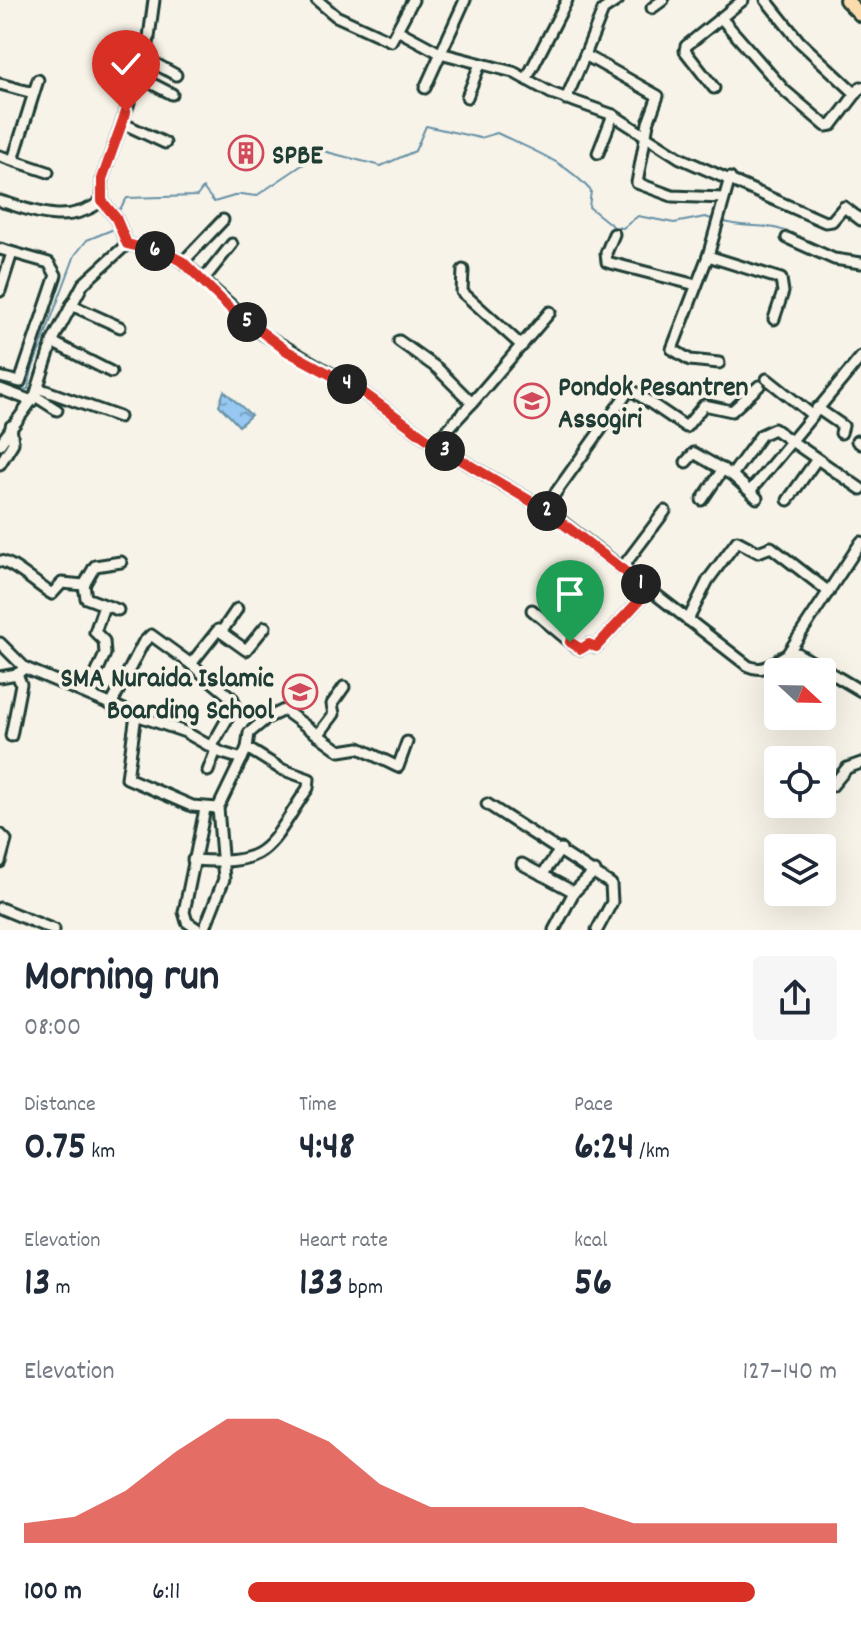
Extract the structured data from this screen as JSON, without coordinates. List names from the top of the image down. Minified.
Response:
{"places":{"building":["SPBE"],"school or university":["Pondok Pesantren Assogiri","SMA Nuraida Islamic Boarding School"]},"north":"right","page":{"pins":["6","5","4","3","2","1"],"heading":["Morning run","08:00"],"stats":[["Distance","0.75 km"],["Time","4:48"],["Pace","6:24 /km"],["Elevation","13 m"],["Heart rate","133 bpm"],["kcal","56"]],"chart":["Elevation","127–140 m"],"list":[{"name":"100 m","note":"6:11"}]}}
